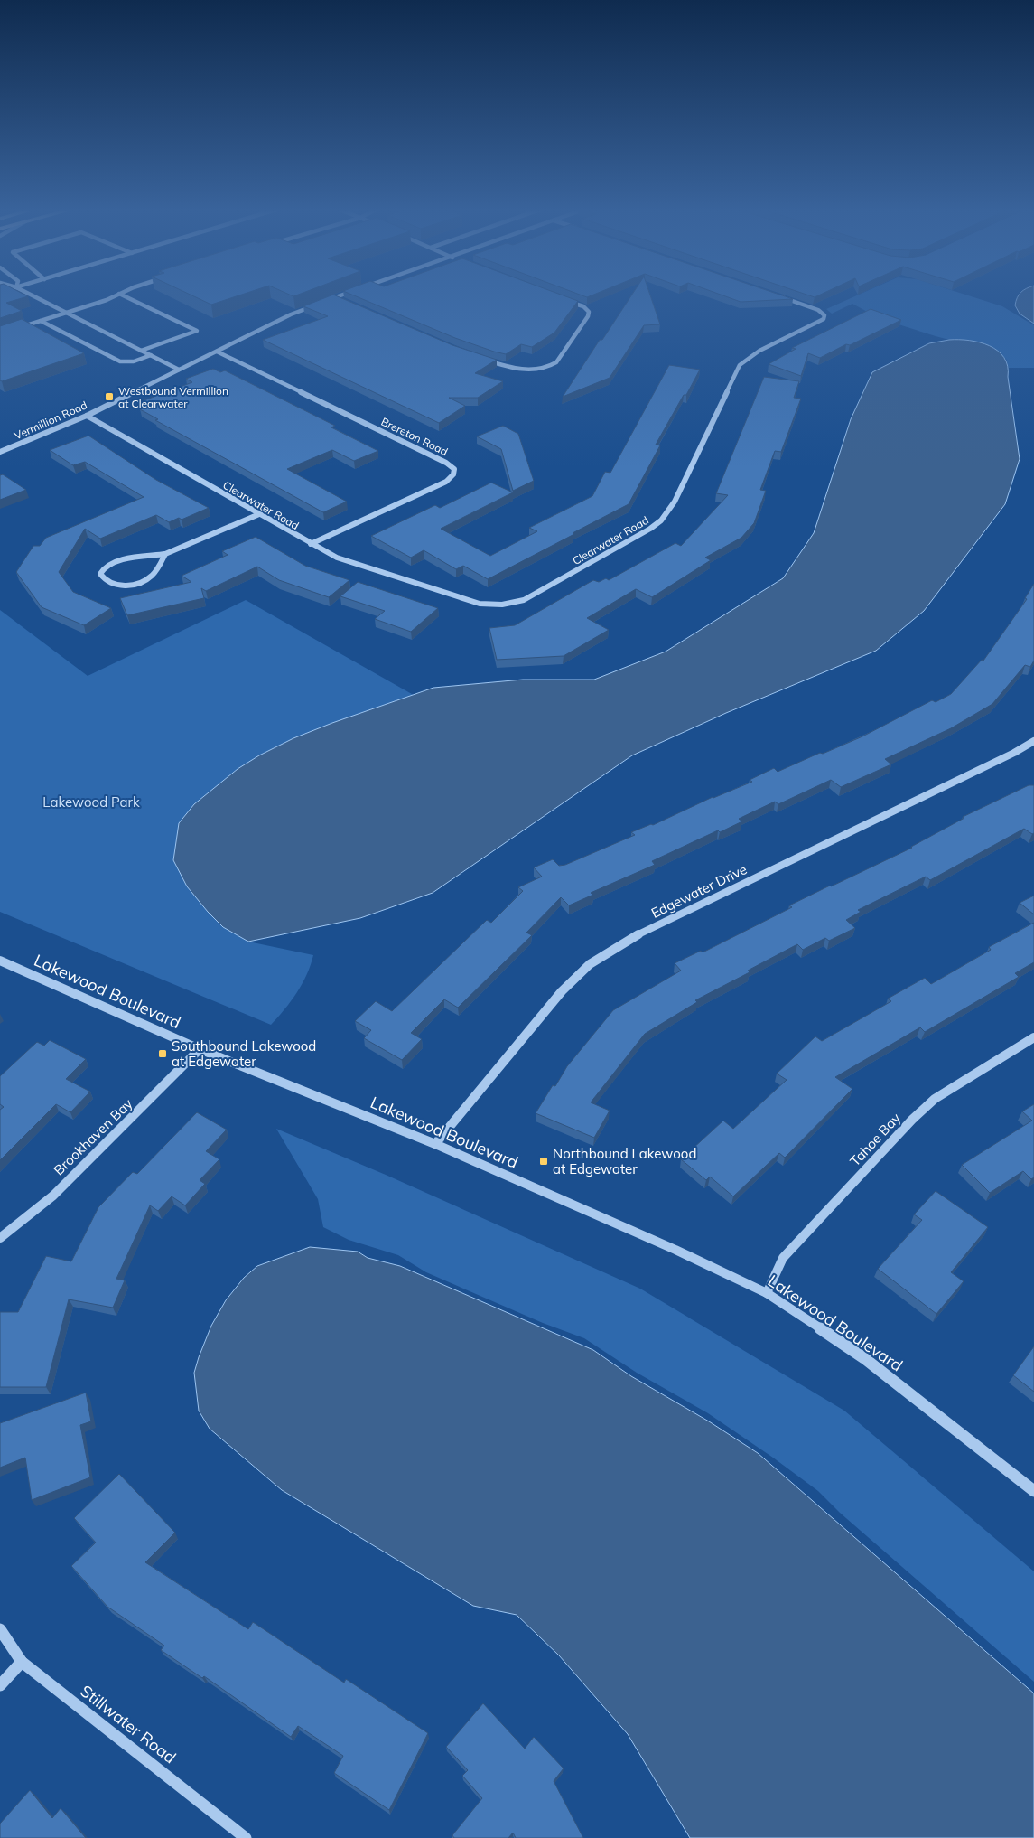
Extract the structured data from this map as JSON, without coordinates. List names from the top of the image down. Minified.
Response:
{"streets":{"street":["Vermillion Road","Brereton Road","Clearwater Road","Edgewater Drive","Lakewood Boulevard","Brookhaven Bay","Tahoe Bay","Stillwater Road"]},"crossings":[["Vermillion Road","Brereton Road"],["Vermillion Road","Clearwater Road"],["Brereton Road","Clearwater Road"],["Edgewater Drive","Lakewood Boulevard"],["Lakewood Boulevard","Brookhaven Bay"],["Lakewood Boulevard","Tahoe Bay"]],"parks":["Lakewood Park"],"places":{"transit":["Westbound Vermillion at Clearwater","Southbound Lakewood at Edgewater","Northbound Lakewood at Edgewater"]}}
